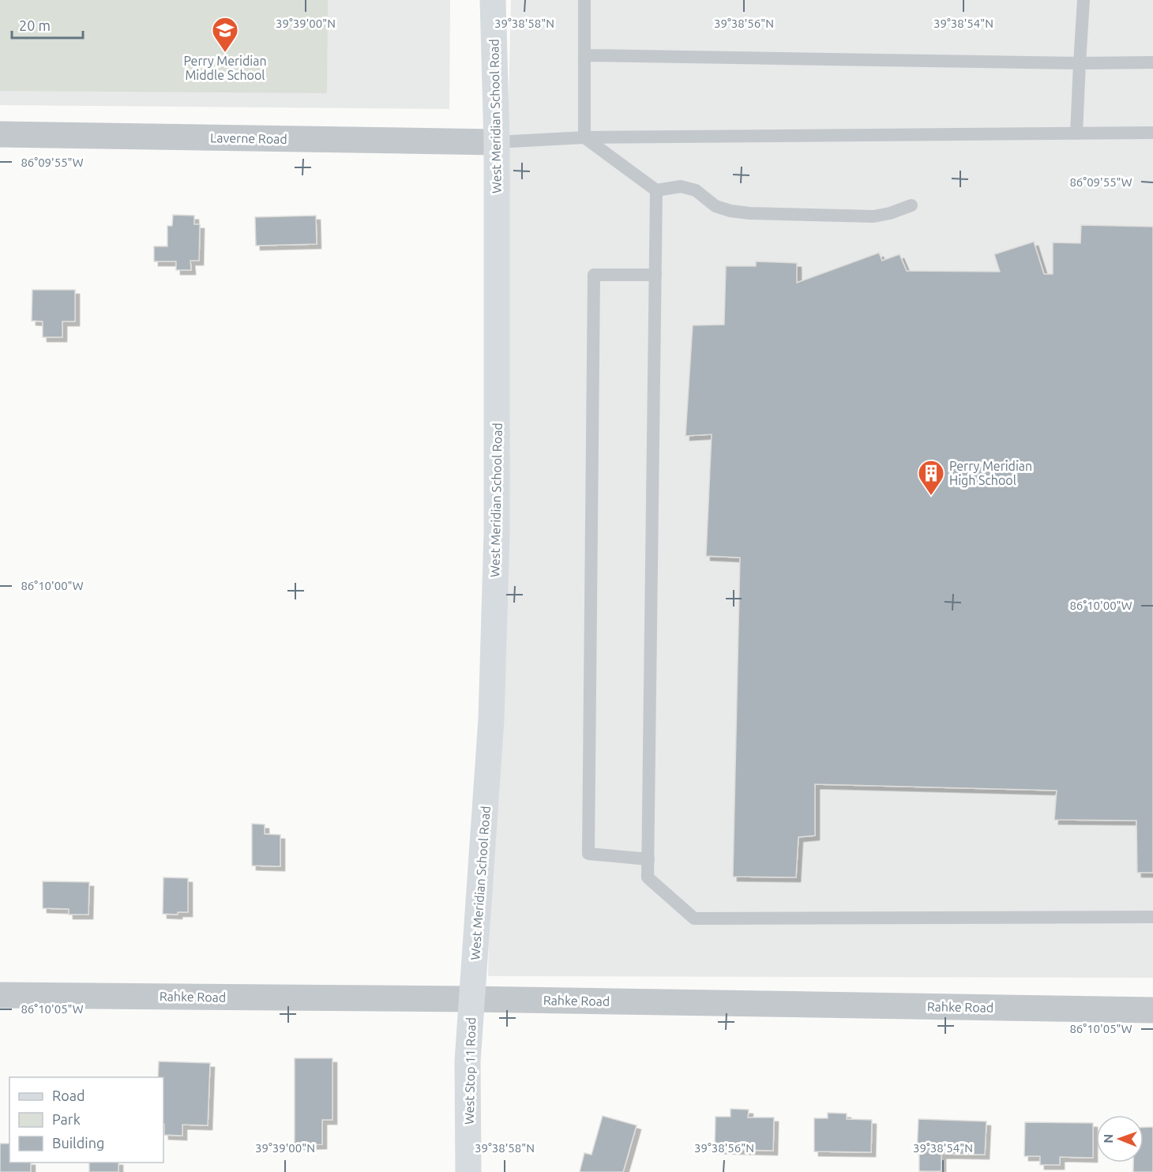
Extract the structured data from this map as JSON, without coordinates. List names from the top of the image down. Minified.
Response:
{"streets":{"main road":["West Meridian School Road","West Stop 11 Road"],"street":["Laverne Road","Rahke Road"]},"crossings":[["West Meridian School Road","Laverne Road"],["West Meridian School Road","Rahke Road"],["West Meridian School Road","West Stop 11 Road"],["Rahke Road","West Stop 11 Road"]],"places":{"school or university":["Perry Meridian Middle School"],"building":["Perry Meridian High School"]},"legend":["Road","Park","Building"],"scale_bar":"20 m","north":"left","coordinates":["39°39'00\"N","39°38'58\"N","39°38'56\"N","39°38'54\"N","86°09'55\"W","86°10'00\"W","86°10'05\"W"]}
